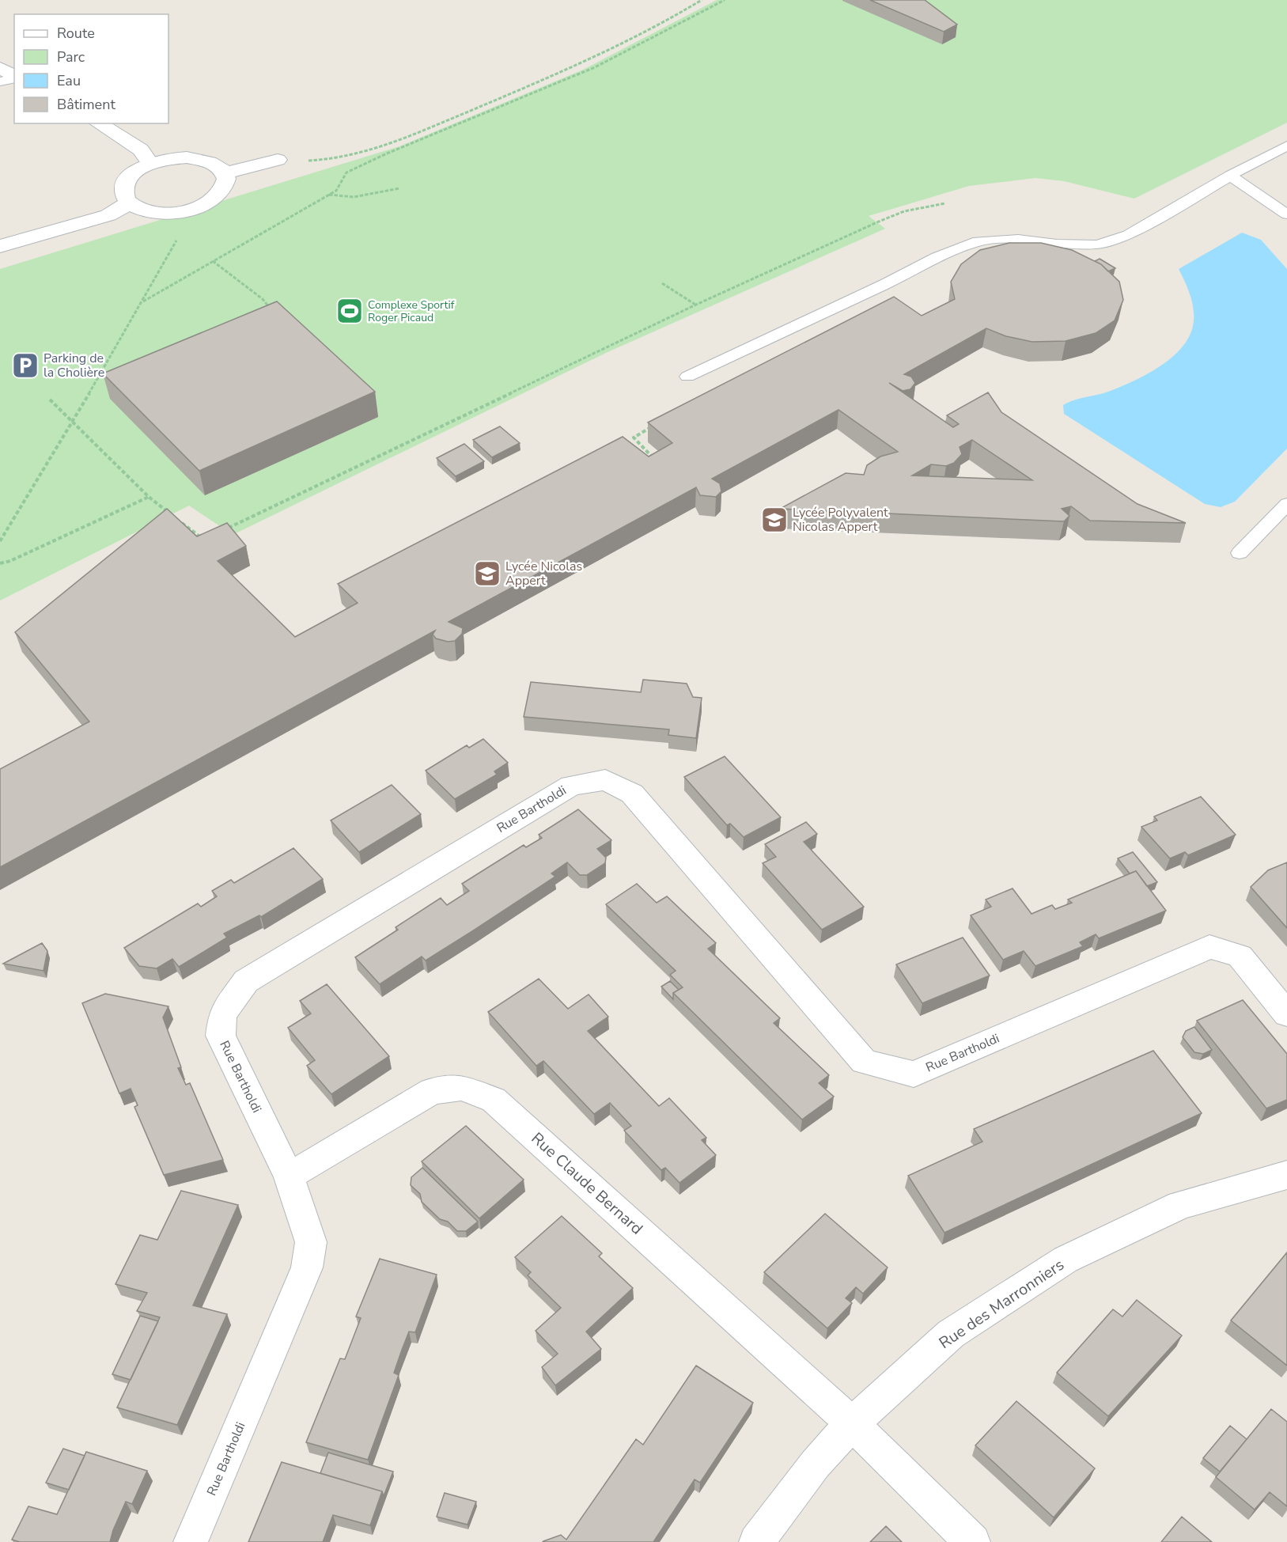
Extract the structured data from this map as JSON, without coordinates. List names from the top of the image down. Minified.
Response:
{"streets":{"street":["Rue Bartholdi","Rue Claude Bernard","Rue des Marronniers"]},"crossings":[["Rue Bartholdi","Rue Claude Bernard"],["Rue Claude Bernard","Rue des Marronniers"]],"places":{"sports":["Complexe Sportif Roger Picaud"],"parking":["Parking de la Cholière"],"school or university":["Lycée Polyvalent Nicolas Appert","Lycée Nicolas Appert"]},"legend":["Route","Parc","Eau","Bâtiment"]}
